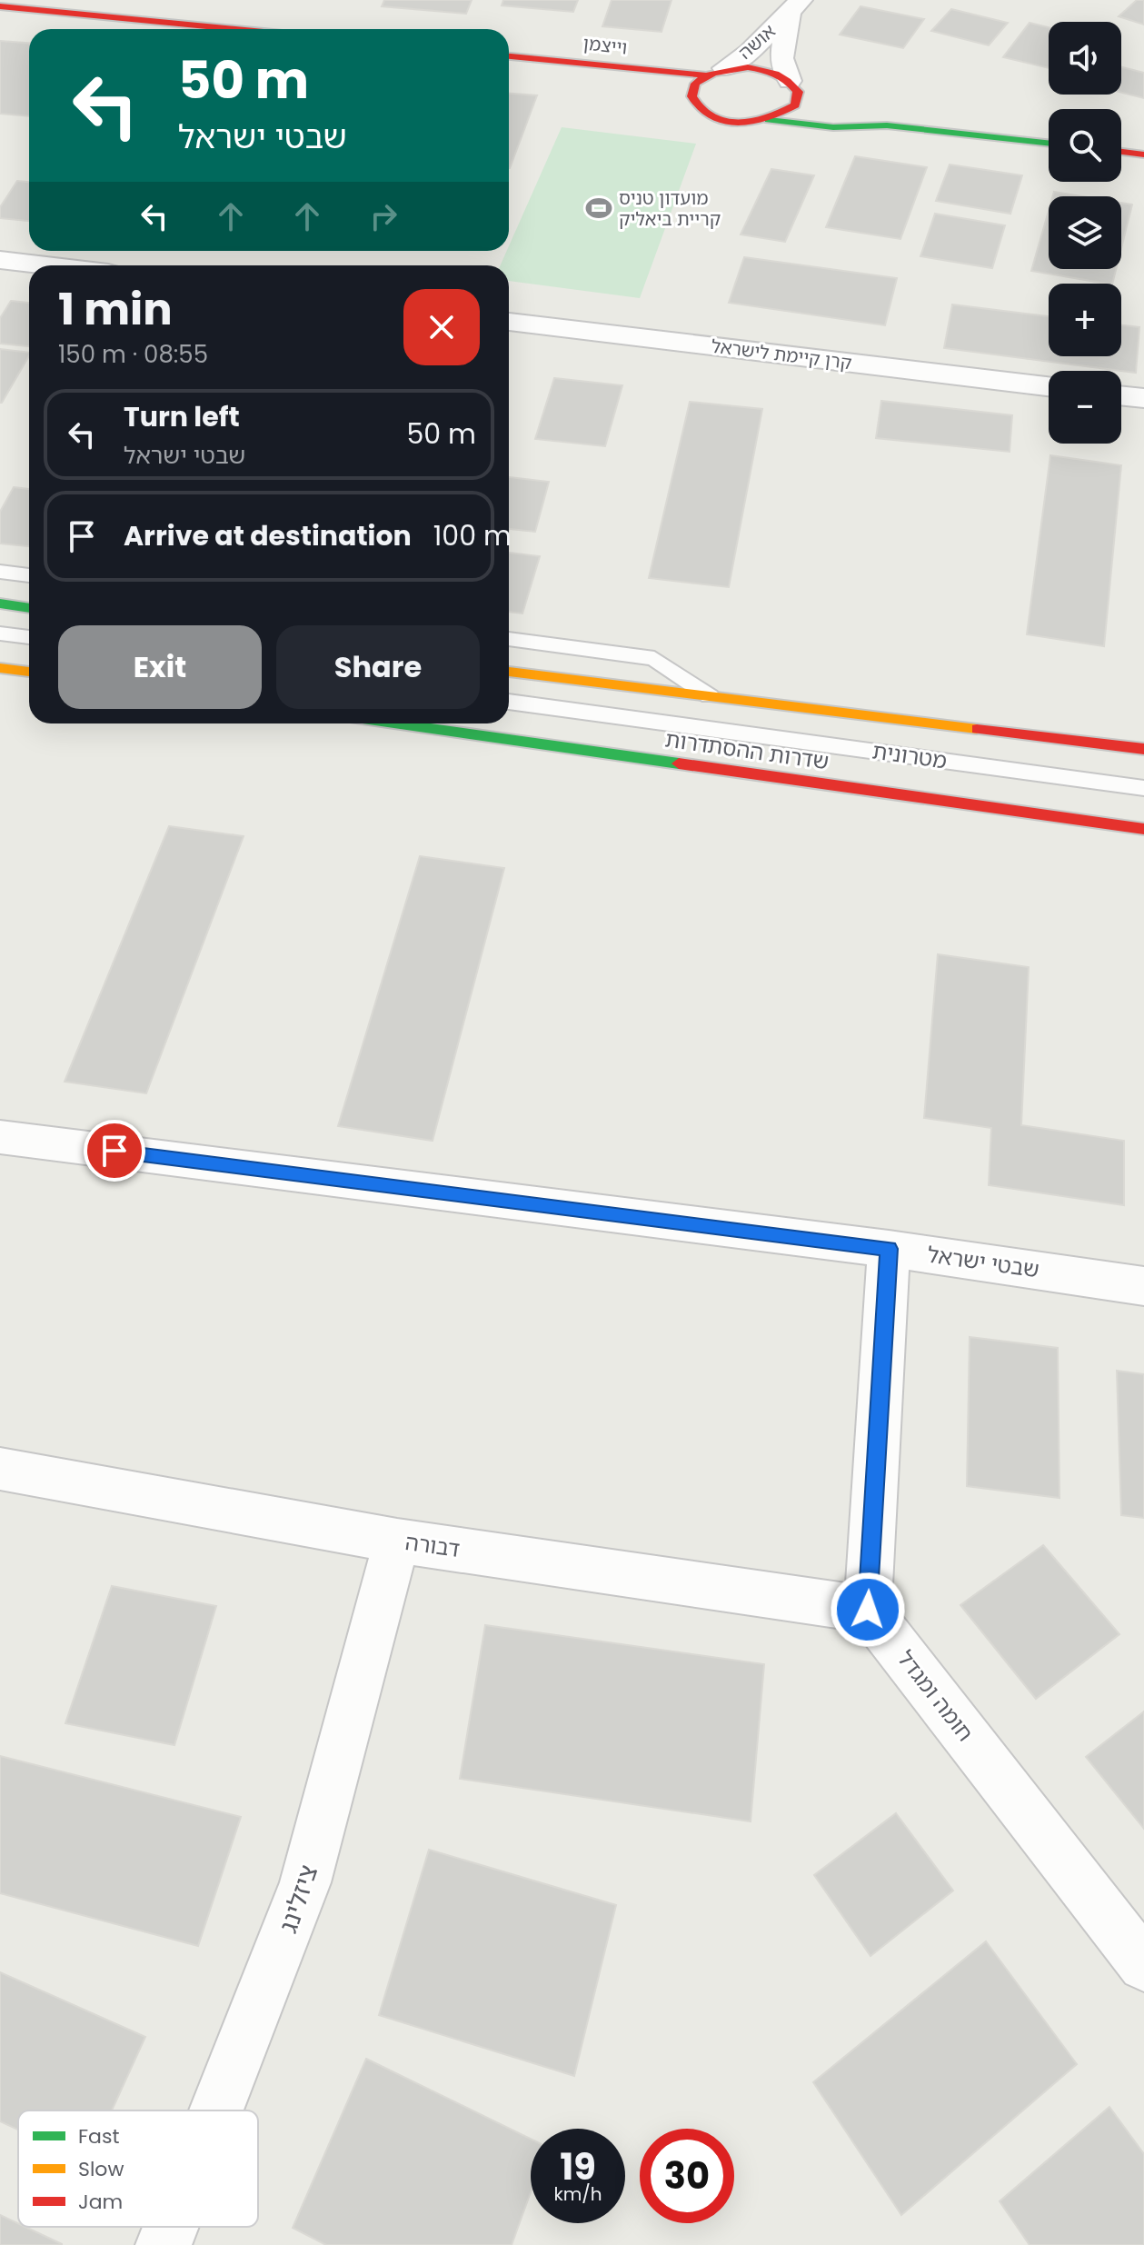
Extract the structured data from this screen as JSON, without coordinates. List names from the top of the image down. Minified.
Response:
{"streets":{"main road":["וייצמן","שדרות ההסתדרות"],"street":["אושה","קרן קיימת לישראל","שבטי ישראל","דבורה","חומה ומגדל","ציזלינג"],"lane":["מטרונית"]},"crossings":[["אושה","וייצמן"],["דבורה","חומה ומגדל"],["דבורה","ציזלינג"]],"places":{"sports":["מועדון טניס קריית ביאליק"]},"legend":["Fast","Slow","Jam"],"page":{"map_buttons":["+","−"],"turn":["50 m","שבטי ישראל"],"heading":["1 min","150 m · 08:55"],"list":[{"name":"Turn left","note":"שבטי ישראל","value":"50 m"},{"name":"Arrive at destination","value":"100 m"}],"buttons":["Exit","Share"],"speed":"19 km/h","limit":"30"}}
